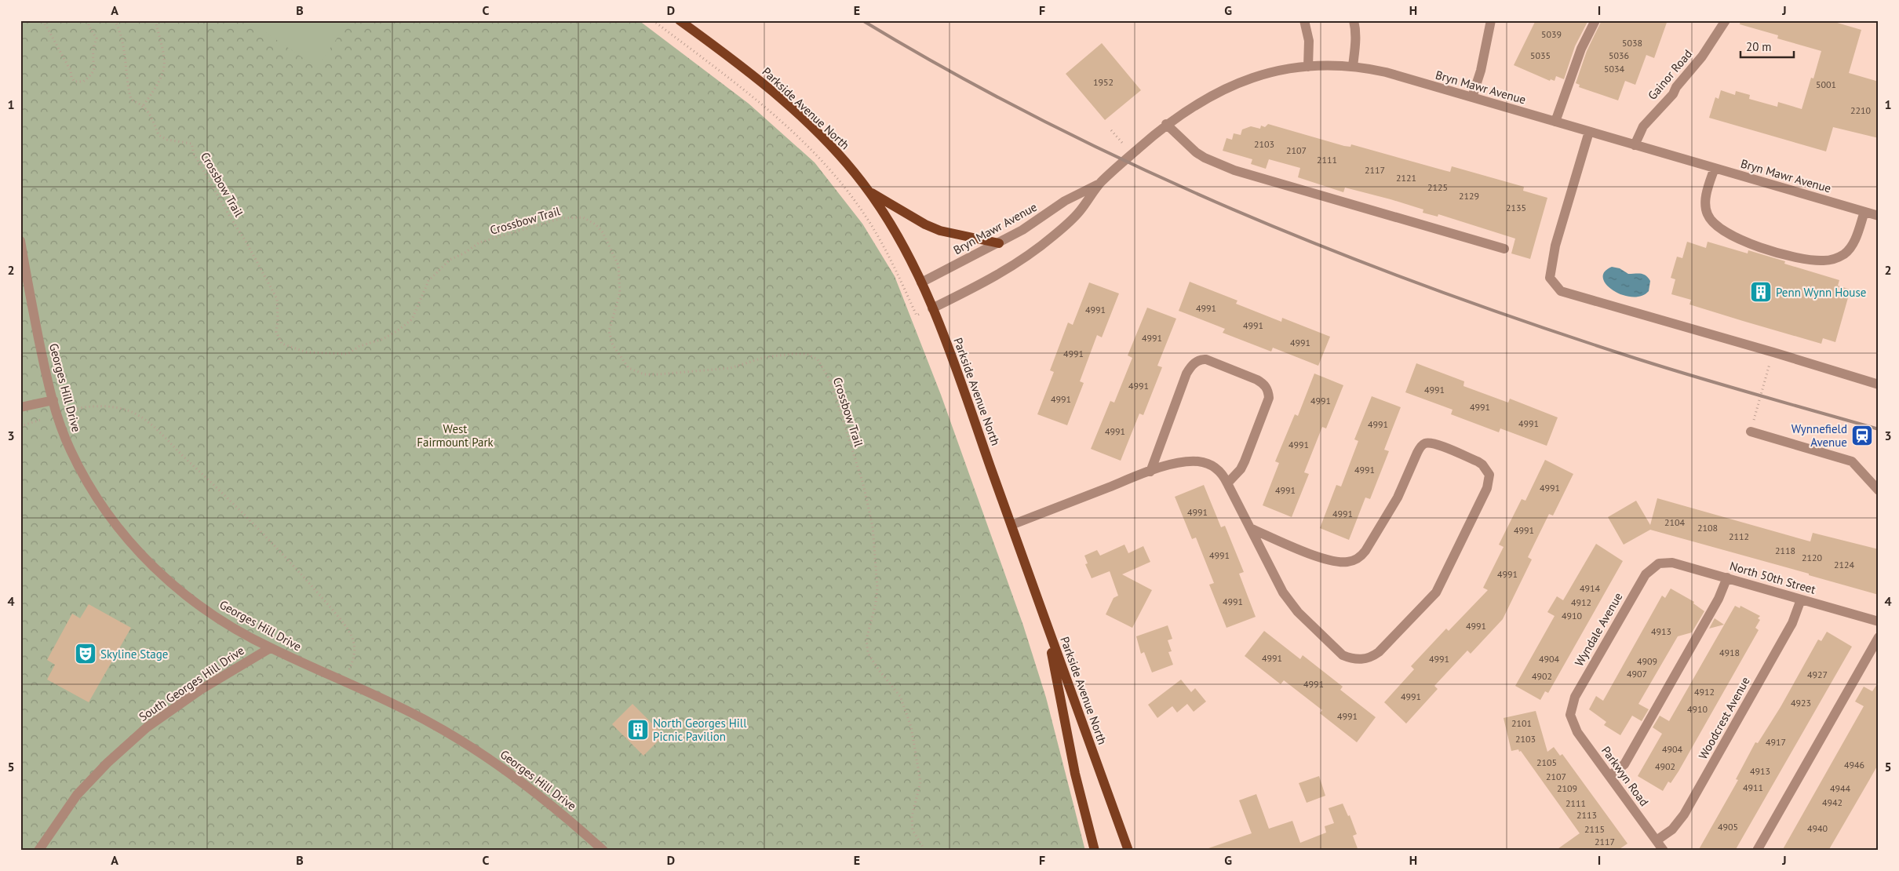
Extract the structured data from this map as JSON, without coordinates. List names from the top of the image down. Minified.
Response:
{"streets":{"main road":["Parkside Avenue North"],"street":["Gainor Road","Bryn Mawr Avenue","Georges Hill Drive","North 50th Street","Wyndale Avenue","South Georges Hill Drive","Woodcrest Avenue","Parkwyn Road"],"path":["Crossbow Trail"]},"crossings":[["Gainor Road","Bryn Mawr Avenue"],["Bryn Mawr Avenue","Parkside Avenue North"],["Georges Hill Drive","South Georges Hill Drive"],["North 50th Street","Wyndale Avenue"],["North 50th Street","Woodcrest Avenue"],["Wyndale Avenue","Parkwyn Road"],["Woodcrest Avenue","Parkwyn Road"]],"parks":["West Fairmount Park"],"places":{"building":["Penn Wynn House","North Georges Hill Picnic Pavilion"],"station":["Wynnefield Avenue"],"theatre":["Skyline Stage"]},"house_numbers":["5039","5038","5035","5036","5034","1952","5001","2210","2103","2107","2111","2117","2121","2125","2129","2135","4991","4991","4991","4991","4991","4991","4991","4991","4991","4991","4991","4991","4991","4991","4991","4991","4991","4991","4991","4991","2104","2108","4991","2112","2118","4991","2120","2124","4991","4914","4991","4912","4910","4991","4913","4918","4991","4991","4904","4909","4907","4927","4902","4991","4912","4991","4923","4910","4991","2101","2103","4917","4904","2105","4946","4902","4913","2107","4911","2109","4944","4942","2111","2113","4905","4940","2115","2117"],"scale_bar":"20 m","grid":{"columns":["A","B","C","D","E","F","G","H","I","J"],"rows":["1","2","3","4","5"]}}
